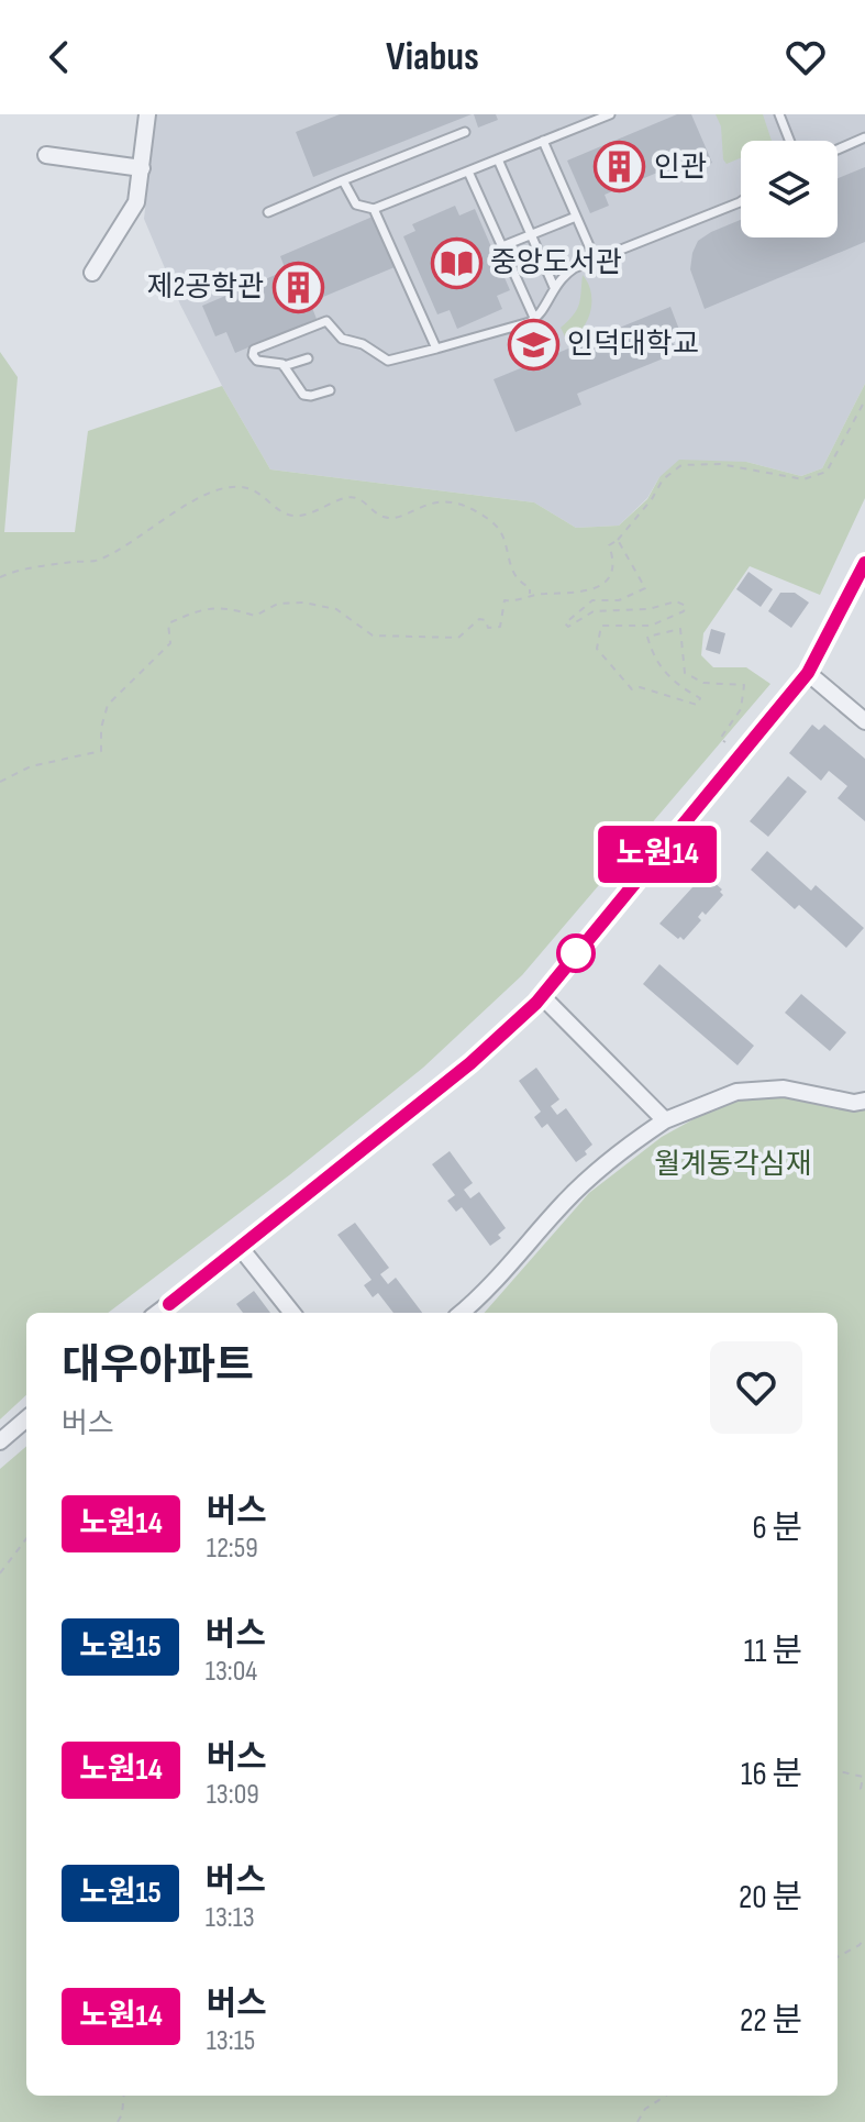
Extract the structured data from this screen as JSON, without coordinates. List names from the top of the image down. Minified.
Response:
{"parks":["월계동각심재"],"places":{"building":["인관","제2공학관"],"library":["중앙도서관"],"school or university":["인덕대학교"]},"lines":["bus line 노원14"],"page":{"header":"Viabus","on_map":"노원14","heading":["대우아파트","버스"],"list":[{"mark":"노원14","name":"버스","note":"12:59","value":"6 분"},{"mark":"노원15","name":"버스","note":"13:04","value":"11 분"},{"mark":"노원14","name":"버스","note":"13:09","value":"16 분"},{"mark":"노원15","name":"버스","note":"13:13","value":"20 분"},{"mark":"노원14","name":"버스","note":"13:15","value":"22 분"}]}}
